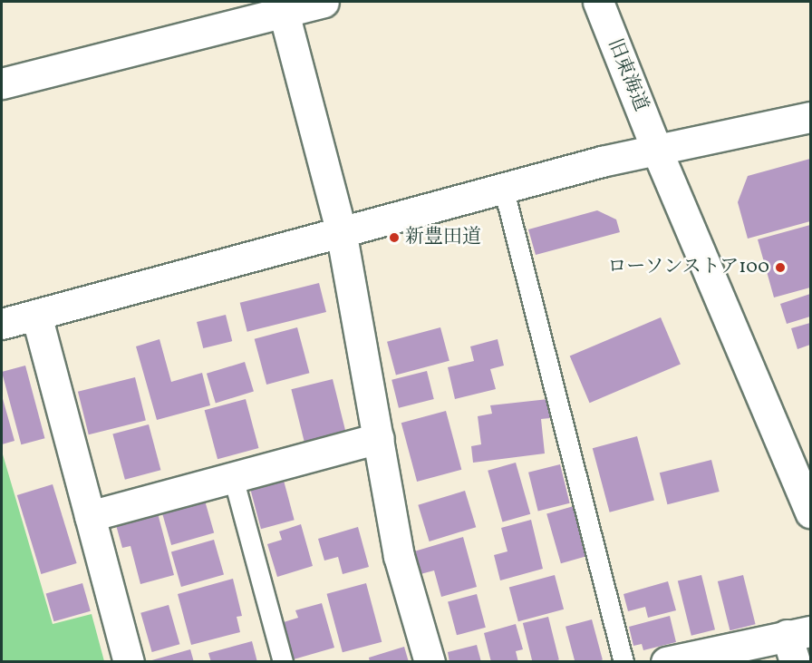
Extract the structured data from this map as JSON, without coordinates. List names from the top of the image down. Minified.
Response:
{"streets":{"street":["旧東海道"]},"places":["新豊田道","ローソンストア100"]}
